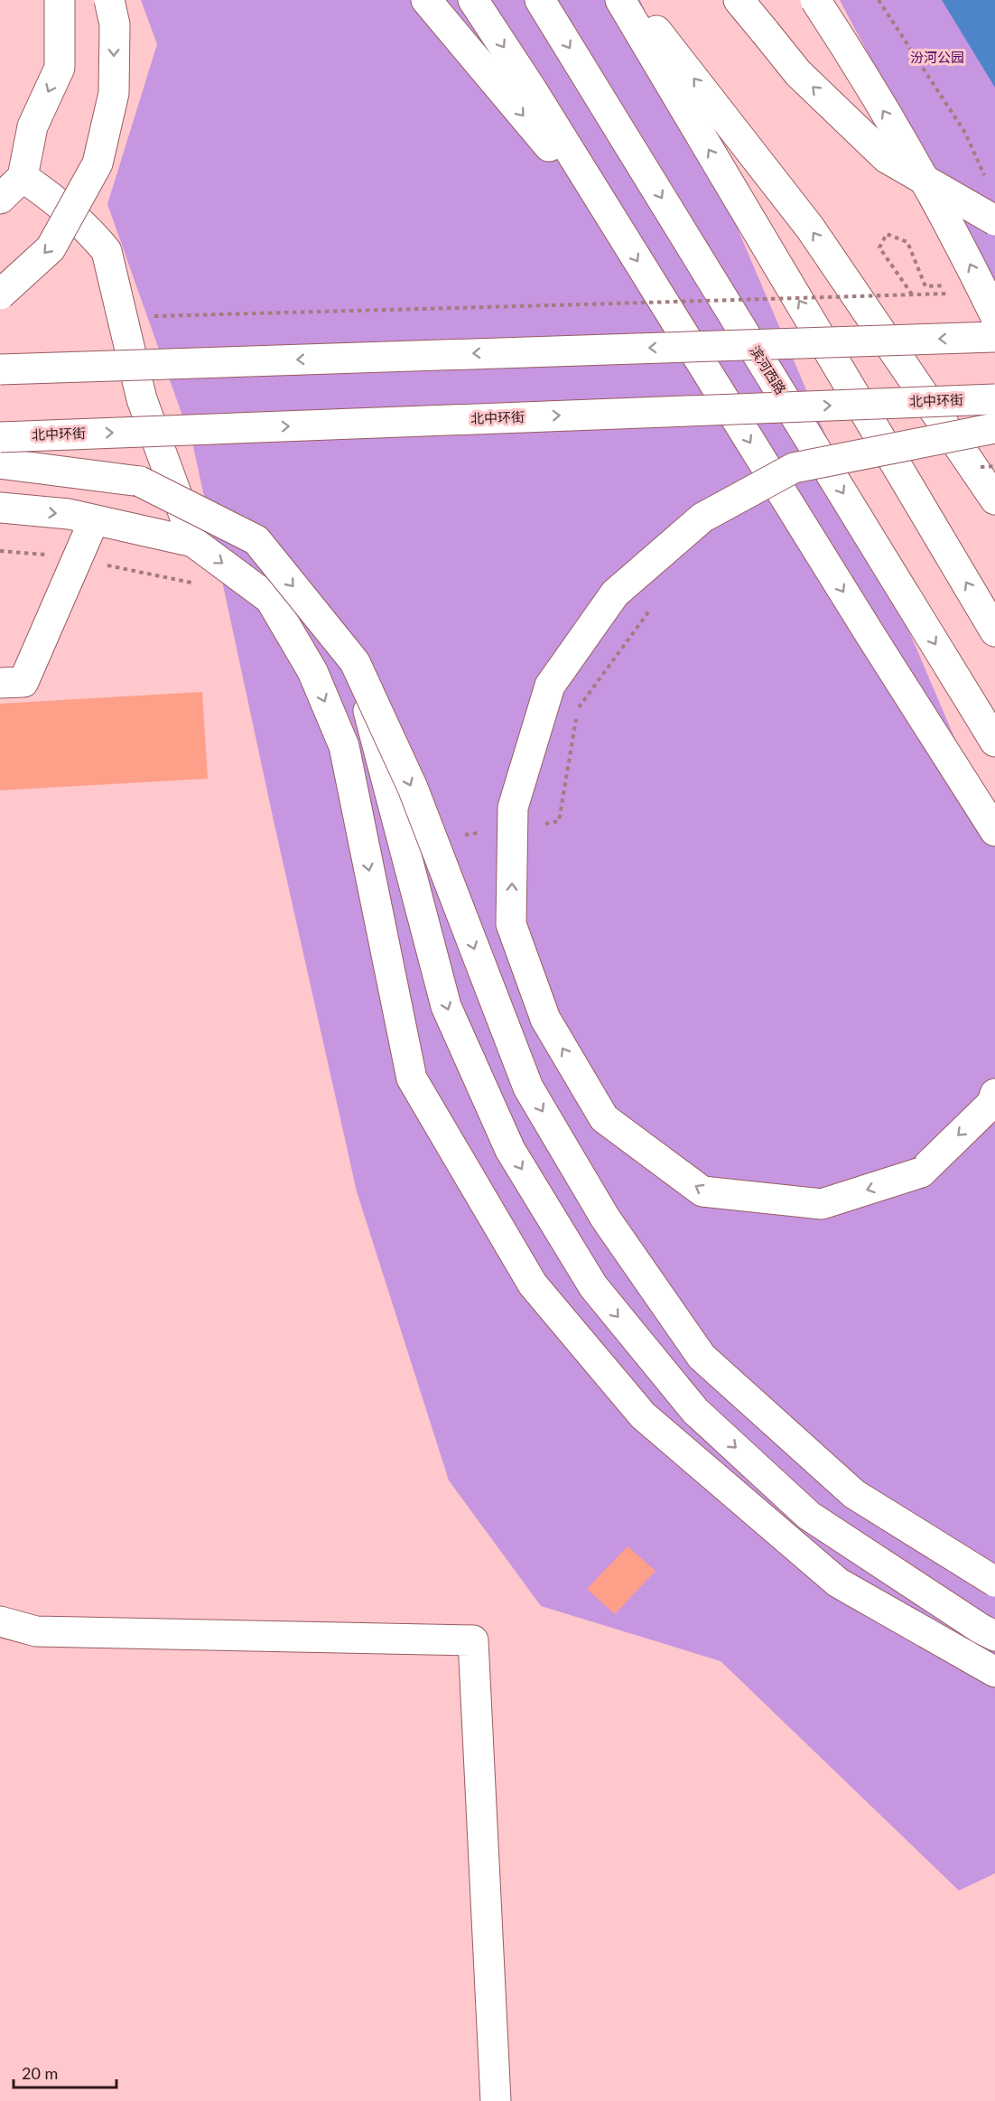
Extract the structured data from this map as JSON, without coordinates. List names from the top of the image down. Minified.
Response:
{"streets":{"main road":["滨河西路","北中环街"]},"parks":["汾河公园"],"scale_bar":"20 m"}
